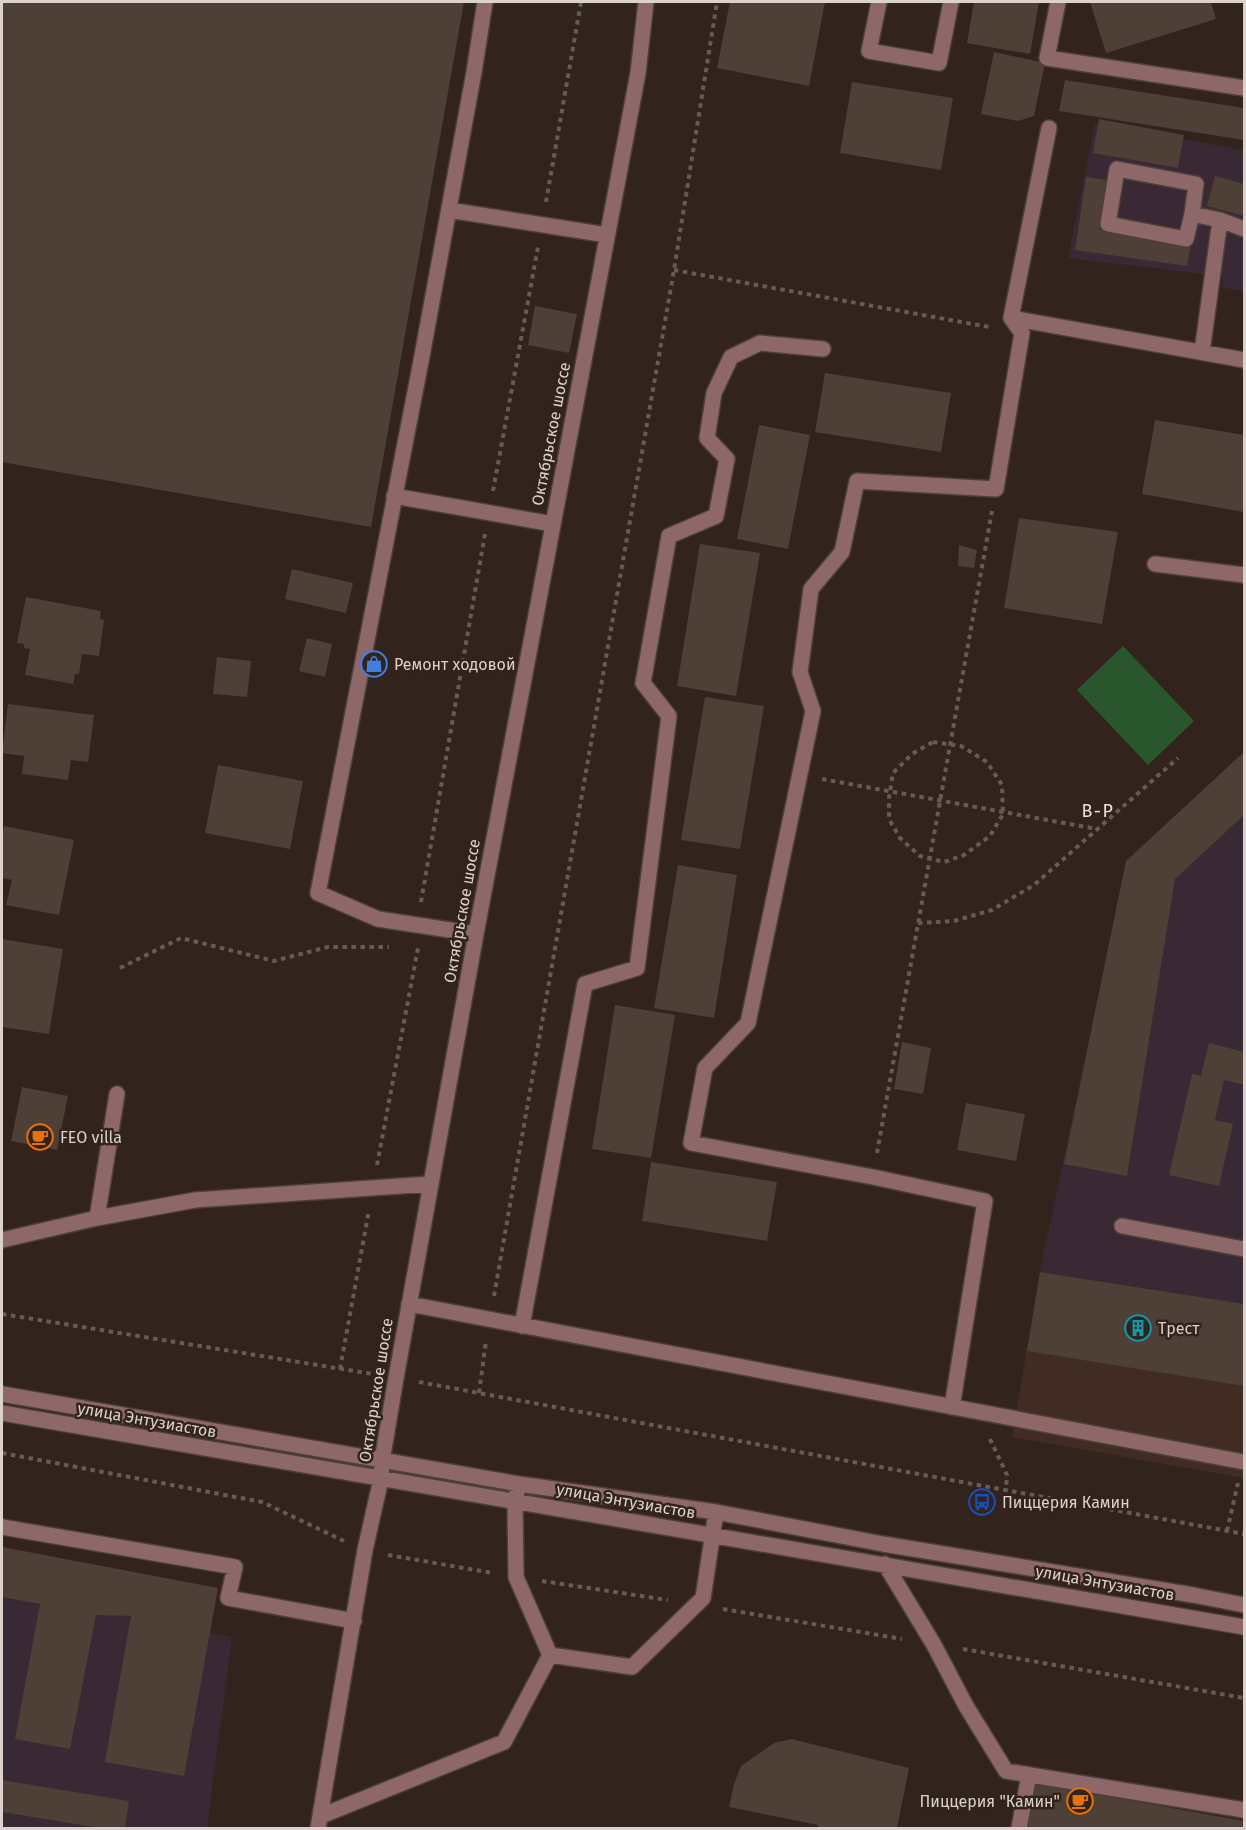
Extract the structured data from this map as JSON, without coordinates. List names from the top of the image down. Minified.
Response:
{"streets":{"street":["Октябрьское шоссе","улица Энтузиастов"]},"crossings":[["Октябрьское шоссе","улица Энтузиастов"]],"districts":["В-Р"],"places":{"shop":["Ремонт ходовой"],"cafe":["FEO villa","Пиццерия \"Камин\""],"building":["Трест"],"bus stop":["Пиццерия Камин"]}}
